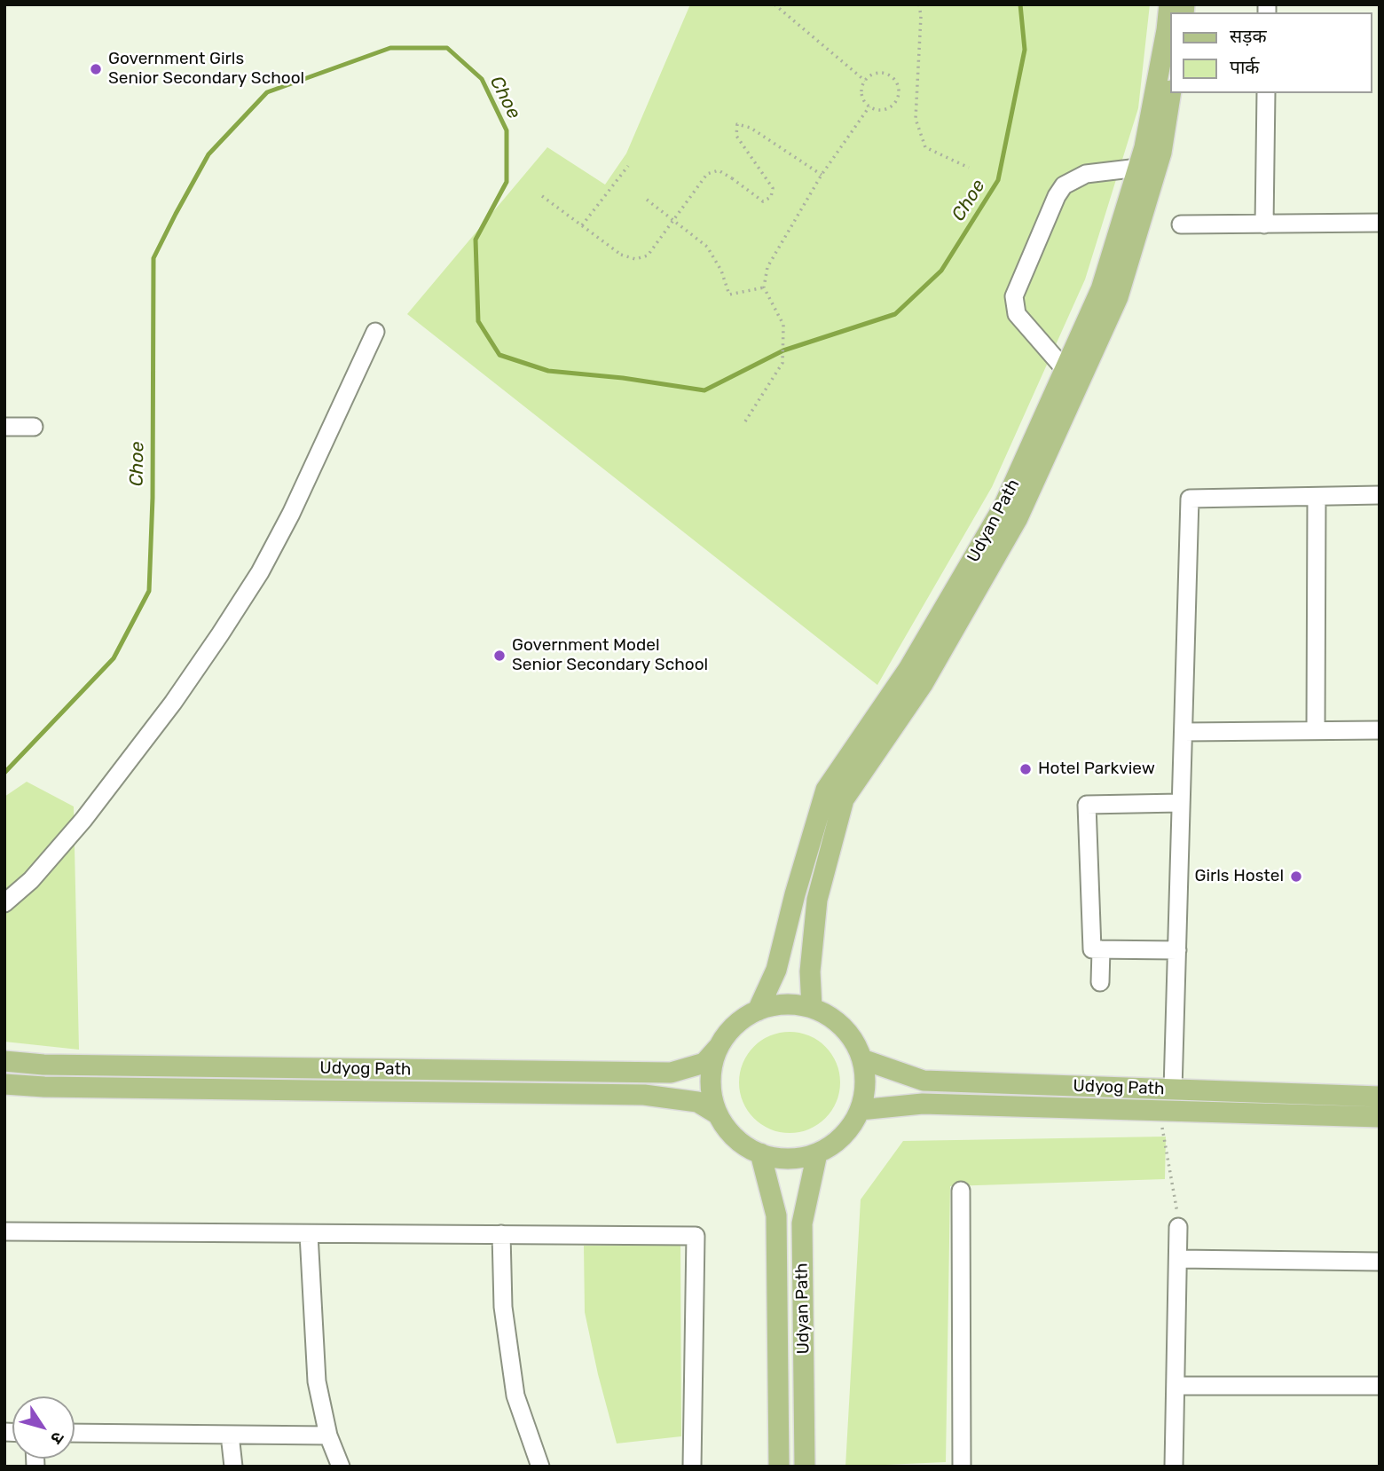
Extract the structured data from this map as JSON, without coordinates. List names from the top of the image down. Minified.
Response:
{"streets":{"main road":["Udyan Path","Udyog Path"]},"crossings":[["Udyan Path","Udyog Path"]],"water":["Choe"],"places":["Government Girls Senior Secondary School","Government Model Senior Secondary School","Hotel Parkview","Girls Hostel"],"legend":["सड़क","पार्क"],"north":"bottom right"}
